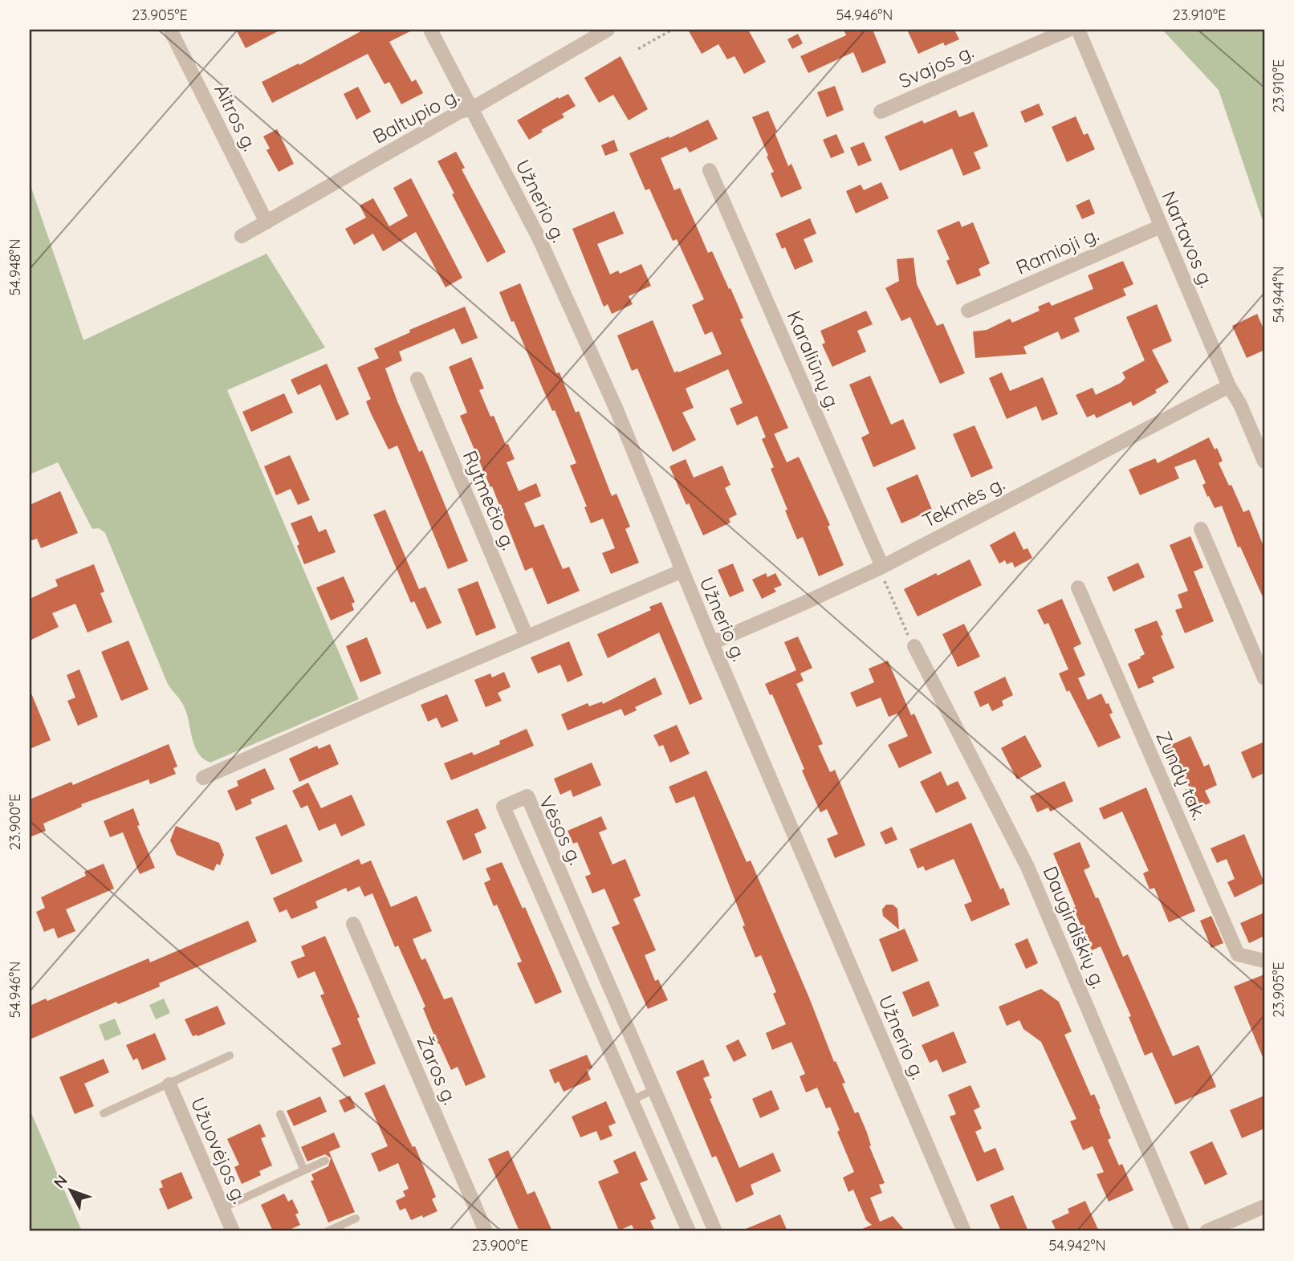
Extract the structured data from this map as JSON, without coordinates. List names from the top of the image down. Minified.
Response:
{"streets":{"street":["Svajos g.","Baltupio g.","Aitros g.","Užnerio g.","Nartavos g.","Ramioji g.","Karaliūnų g.","Rytmečio g.","Tekmės g.","Zundų tak.","Vėsos g.","Daugirdiškių g.","Žaros g.","Užuovėjos g."]},"crossings":[["Baltupio g.","Aitros g."],["Baltupio g.","Užnerio g."],["Užnerio g.","Tekmės g."],["Nartavos g.","Ramioji g."],["Nartavos g.","Tekmės g."],["Karaliūnų g.","Tekmės g."]],"north":"top left","coordinates":["23.905°E","54.946°N","23.910°E","54.948°N","54.944°N","23.900°E","54.942°N"]}
